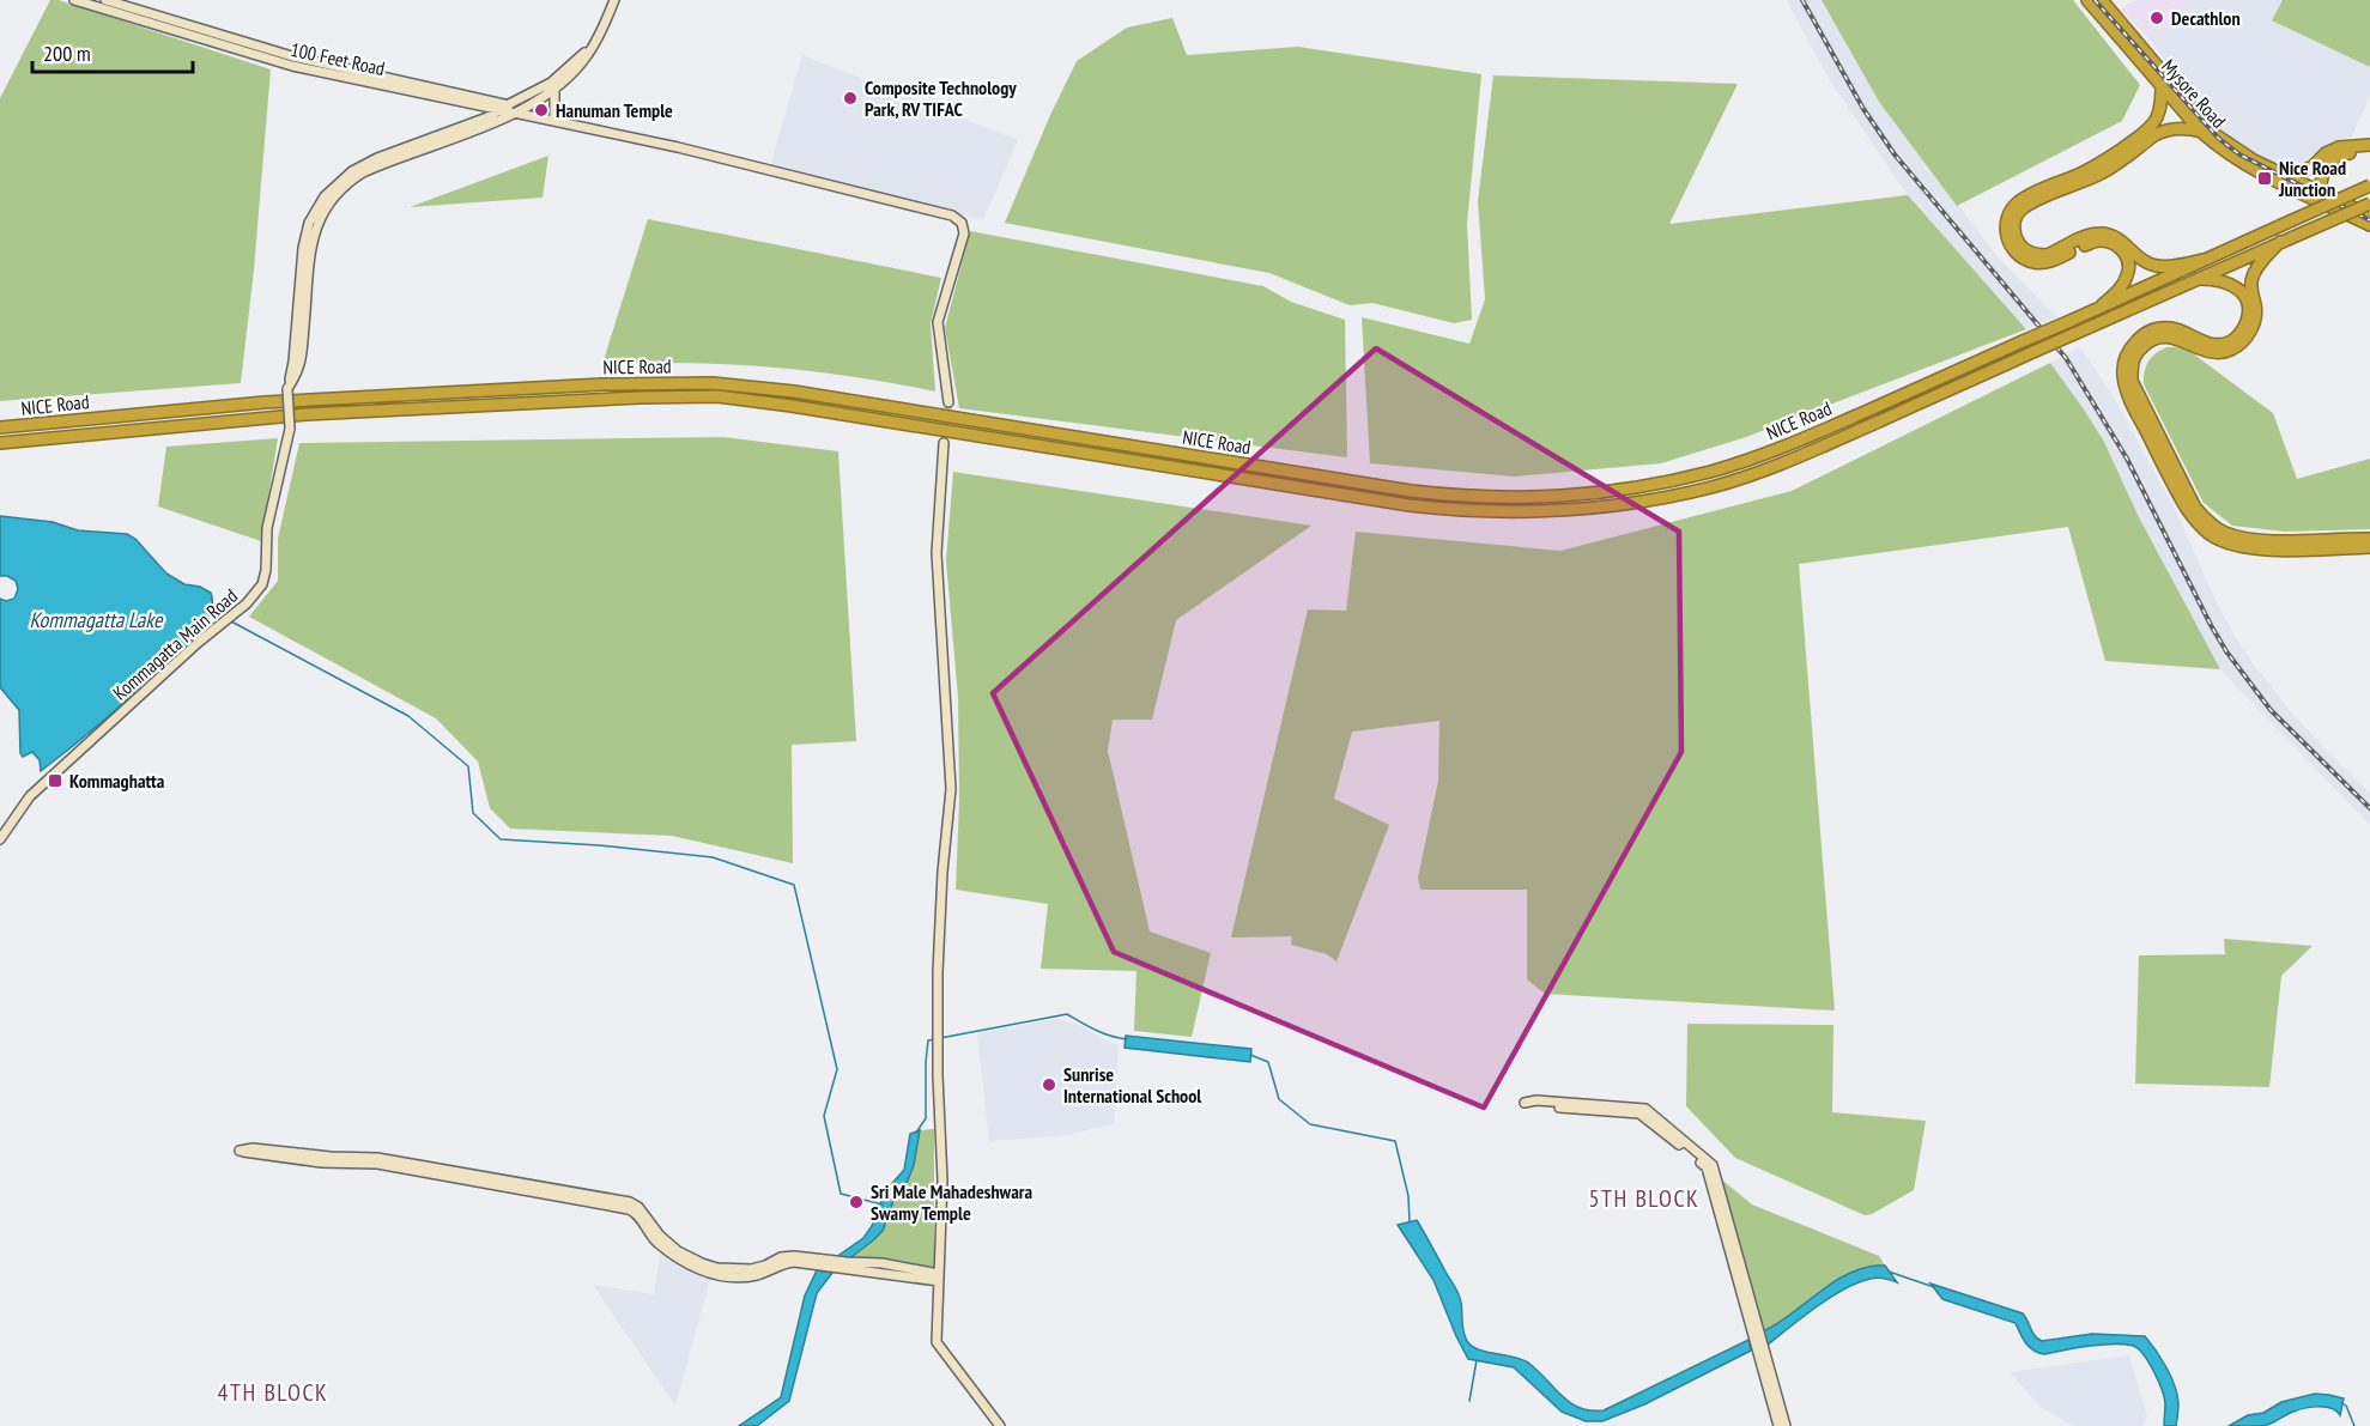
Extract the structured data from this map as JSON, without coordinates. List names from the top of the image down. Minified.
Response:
{"streets":{"highway":["Mysore Road","NICE Road"],"street":["100 Feet Road","Kommagatta Main Road"]},"crossings":[["100 Feet Road","Kommagatta Main Road"]],"districts":["5TH BLOCK","4TH BLOCK"],"water":["Kommagatta Lake"],"places":{"other":["Decathlon","Composite Technology Park, RV TIFAC","Hanuman Temple","Sunrise International School","Sri Male Mahadeshwara Swamy Temple"],"transit":["Nice Road Junction","Kommaghatta"]},"scale_bar":"200 m"}
